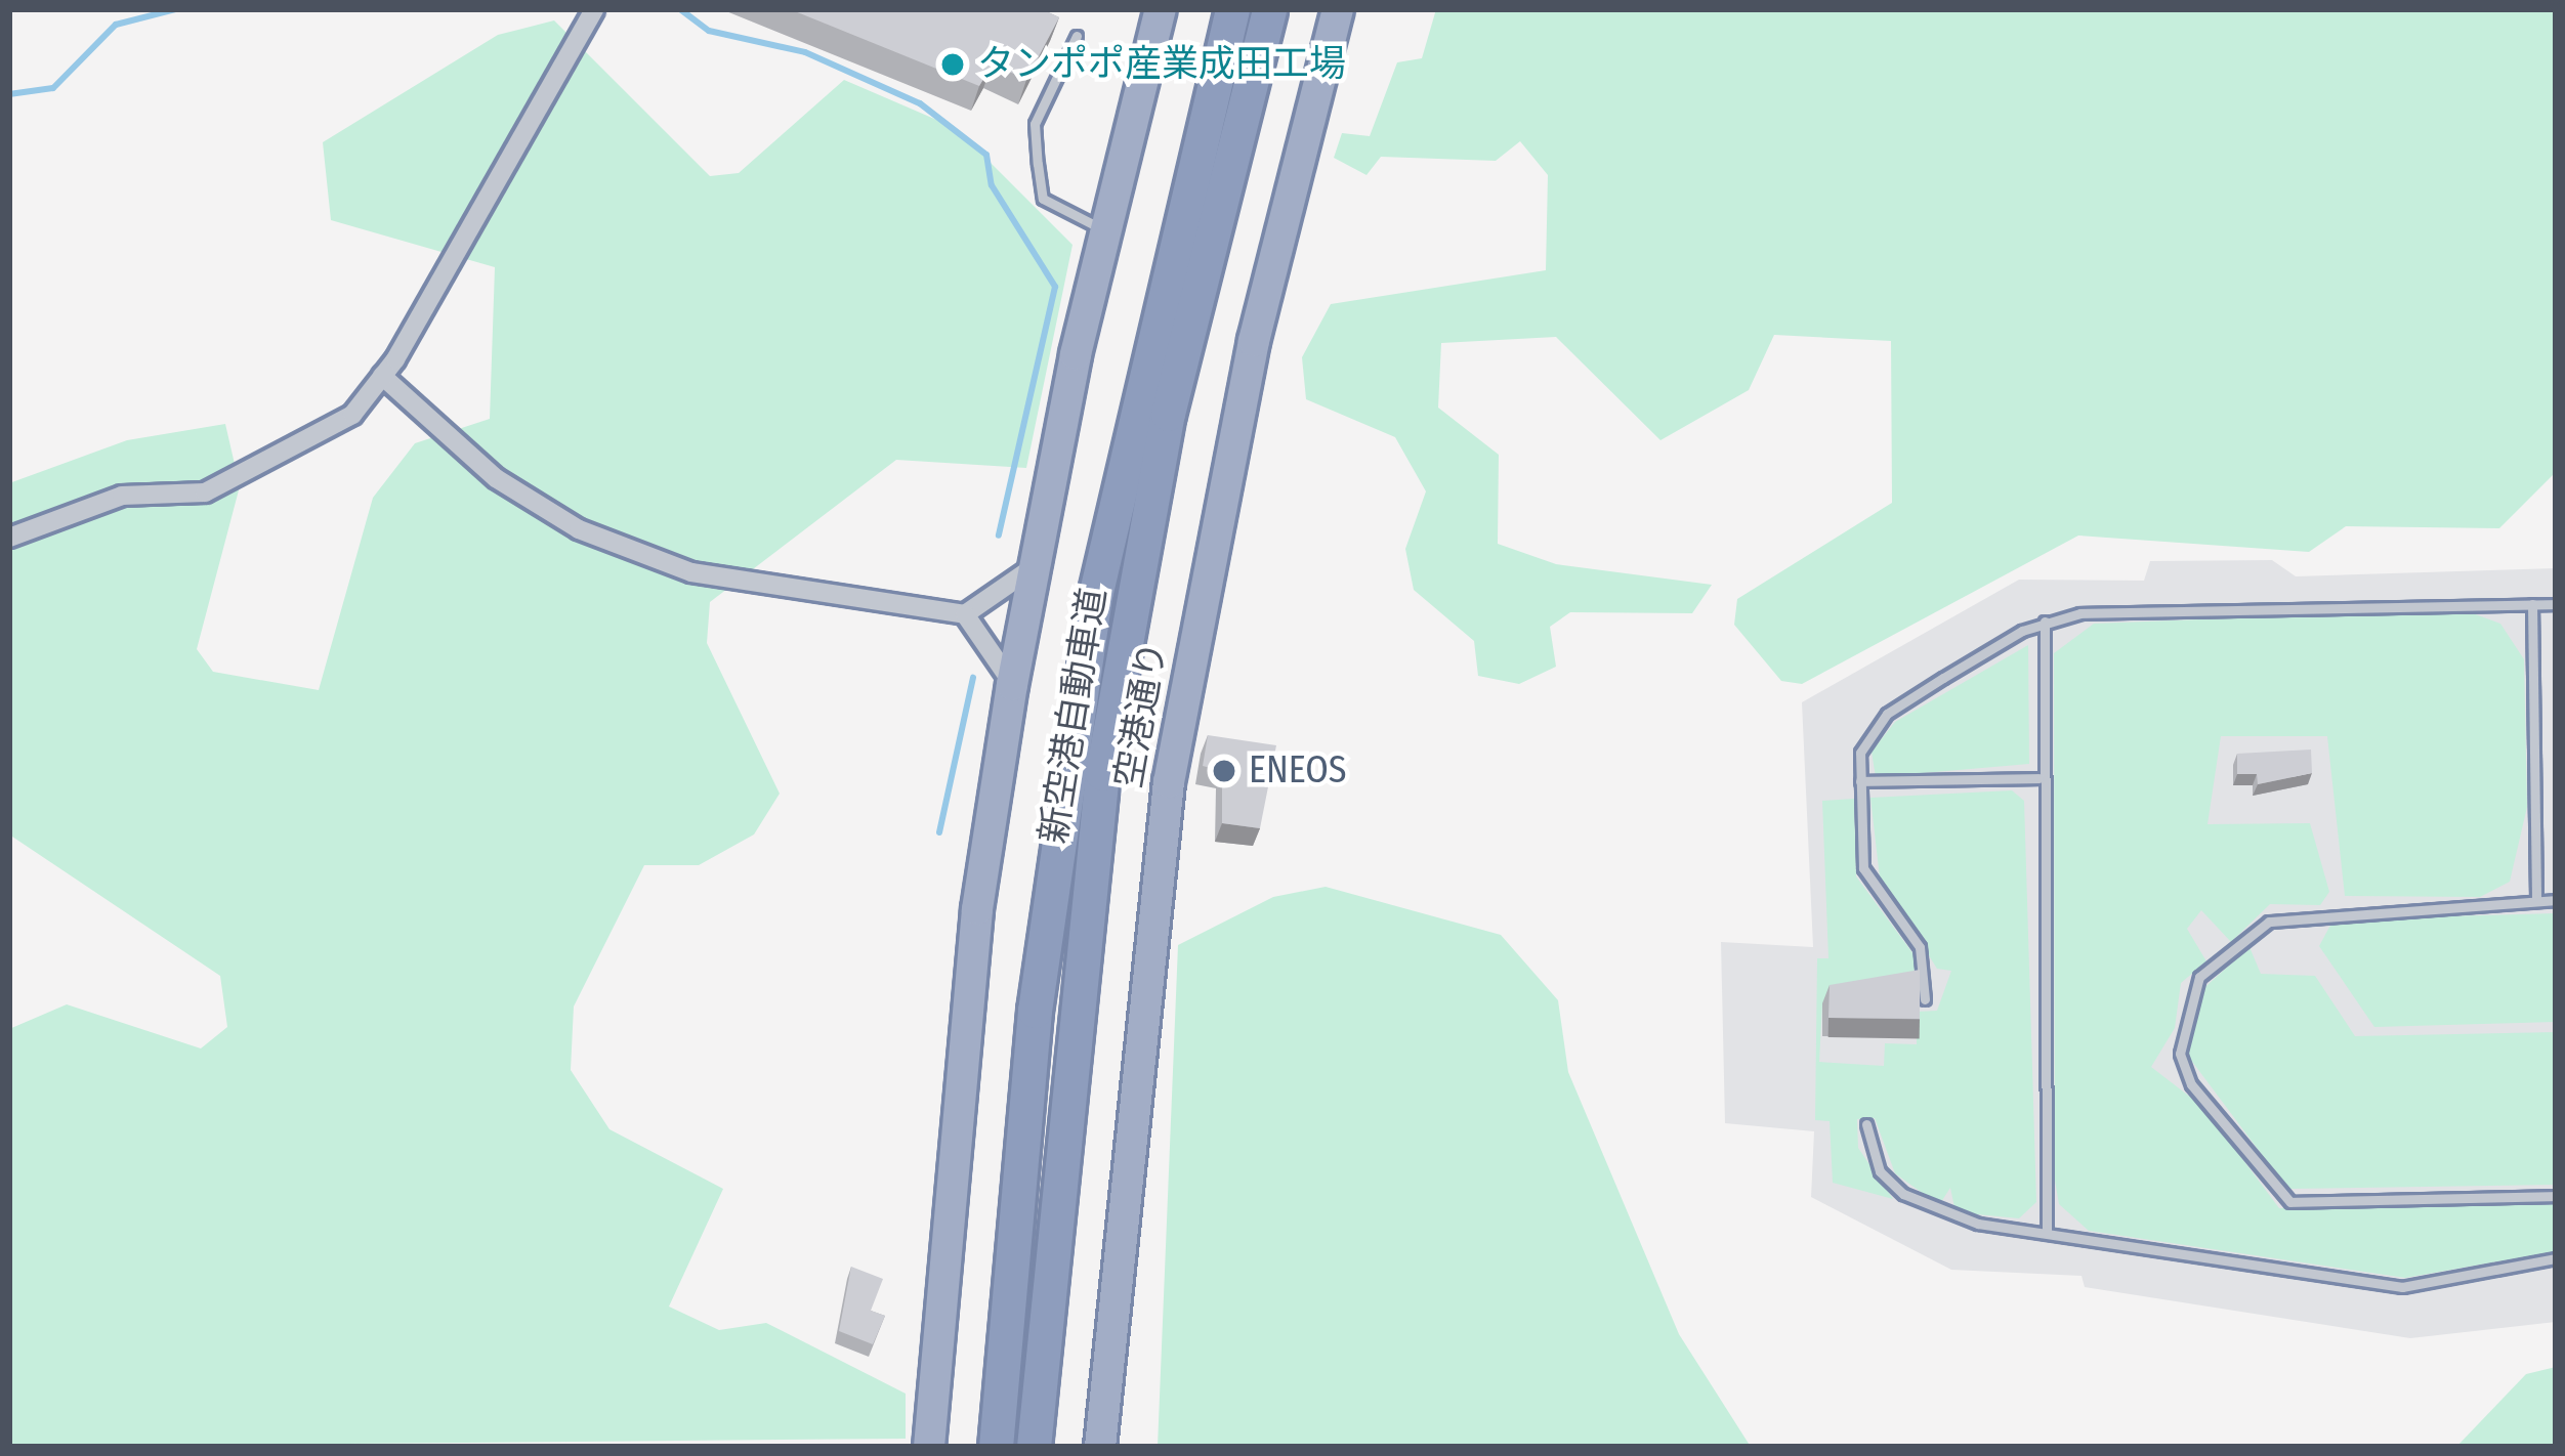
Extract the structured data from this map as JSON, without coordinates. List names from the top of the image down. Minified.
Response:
{"streets":{"highway":["空港通り","新空港自動車道"]},"places":["タンポポ産業成田工場","ENEOS"]}
